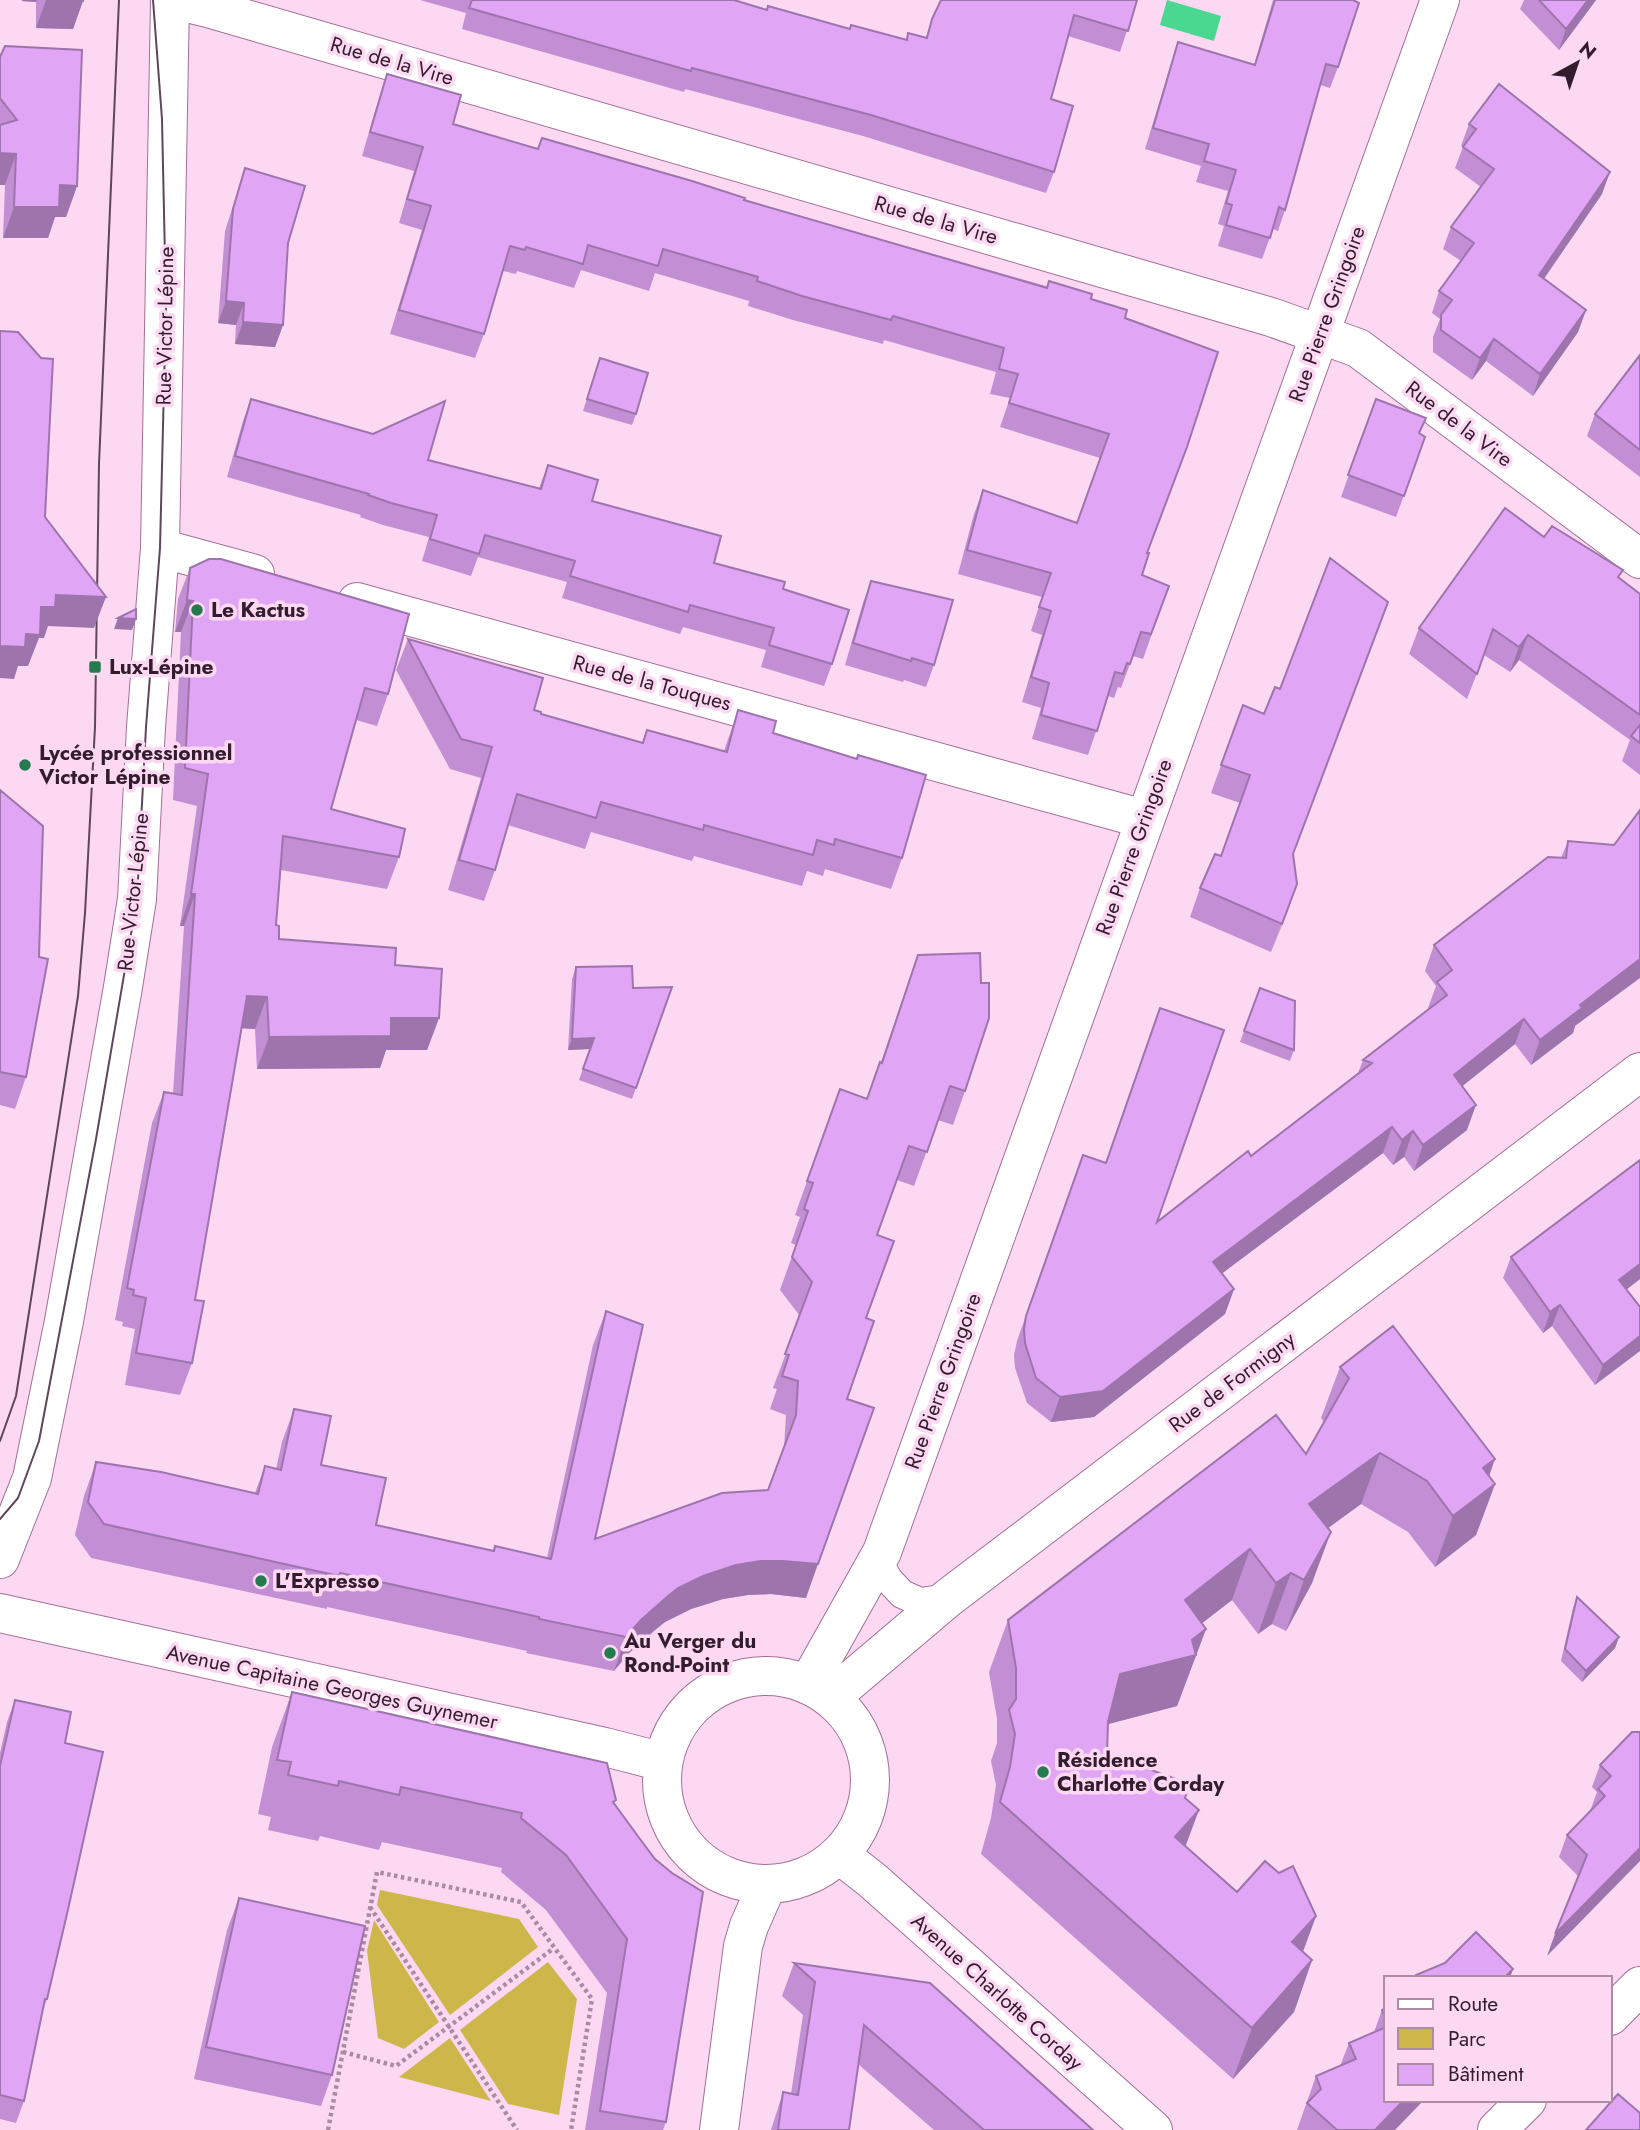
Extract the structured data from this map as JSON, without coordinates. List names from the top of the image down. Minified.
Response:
{"streets":{"street":["Rue de la Vire","Rue Pierre Gringoire","Rue Victor Lépine","Rue de la Touques","Rue de Formigny","Avenue Capitaine Georges Guynemer","Avenue Charlotte Corday"]},"crossings":[["Rue de la Vire","Rue Pierre Gringoire"],["Rue de la Vire","Rue Victor Lépine"],["Rue Pierre Gringoire","Rue de la Touques"],["Rue Pierre Gringoire","Rue de Formigny"],["Rue Pierre Gringoire","Avenue Capitaine Georges Guynemer"],["Rue Pierre Gringoire","Avenue Charlotte Corday"],["Rue de Formigny","Avenue Capitaine Georges Guynemer"],["Rue de Formigny","Avenue Charlotte Corday"],["Avenue Capitaine Georges Guynemer","Avenue Charlotte Corday"]],"places":{"other":["Le Kactus","Lycée professionnel Victor Lépine","L'Expresso","Au Verger du Rond-Point","Résidence Charlotte Corday"],"transit":["Lux-Lépine"]},"legend":["Route","Parc","Bâtiment"],"north":"top right"}
